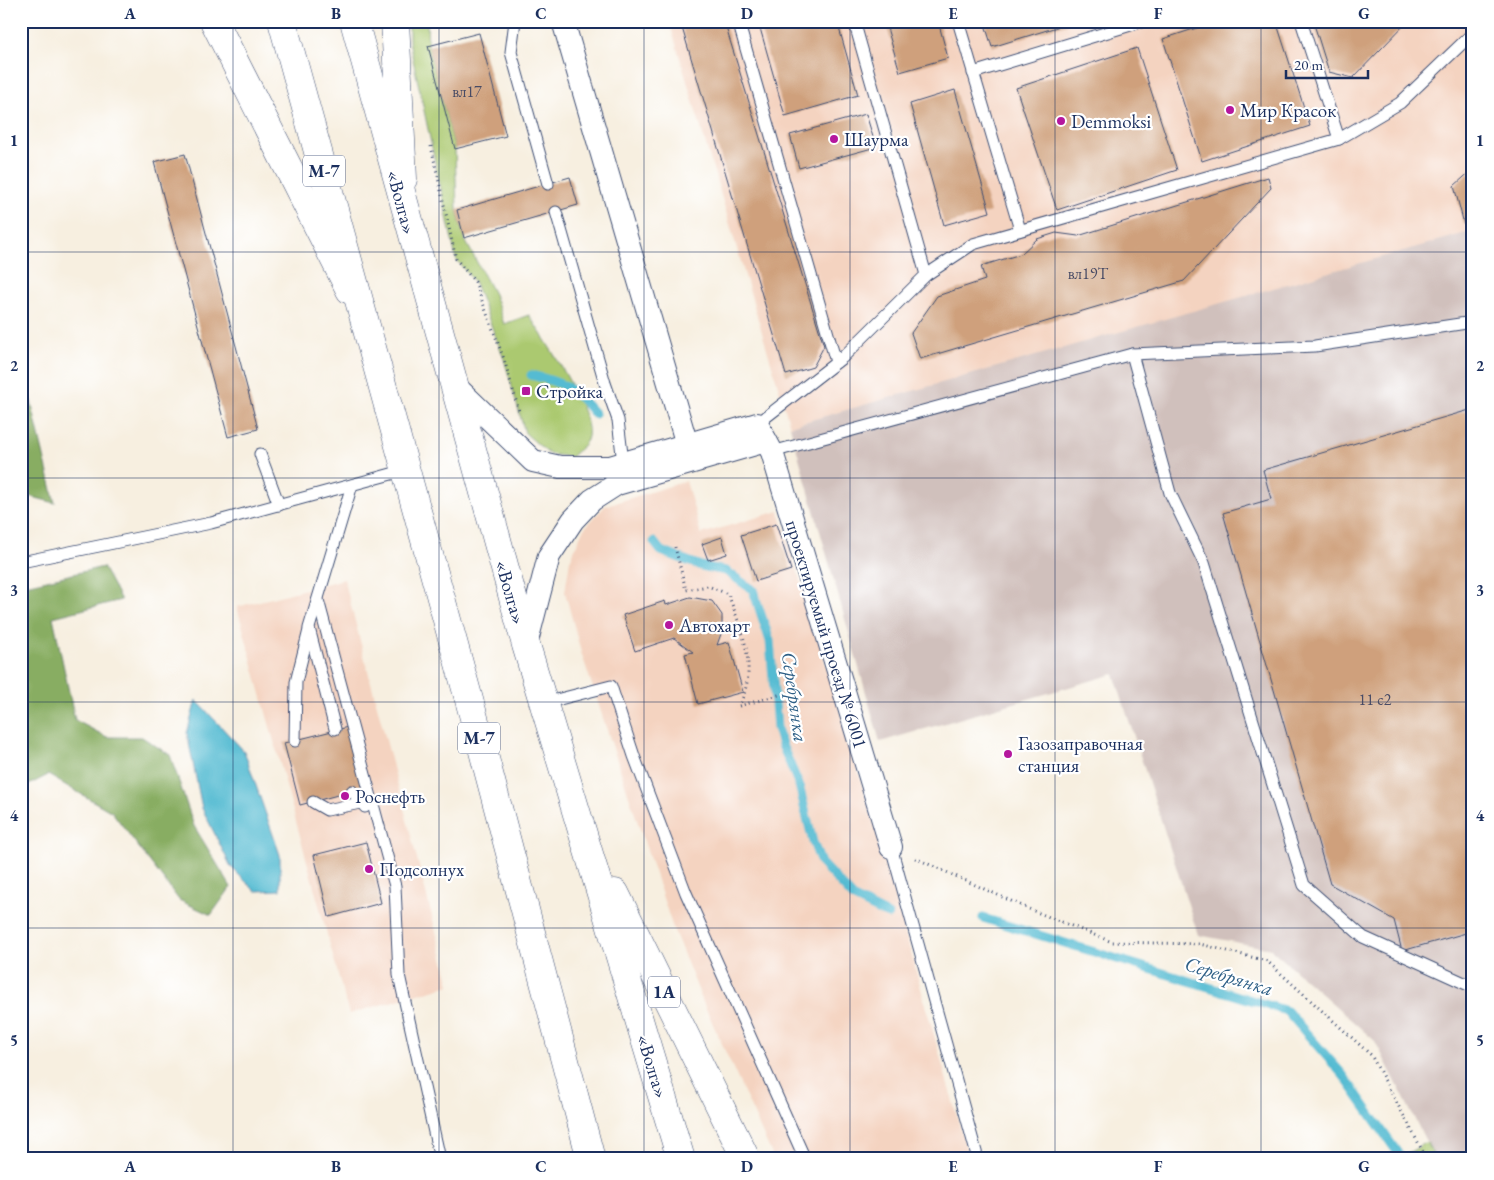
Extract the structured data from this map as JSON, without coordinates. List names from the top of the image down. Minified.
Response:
{"streets":{"main road":["М-7","«Волга»","1A"],"street":["проектируемый проезд № 6001"]},"crossings":[["«Волга»","1A"]],"water":["Серебрянка"],"places":{"other":["Мир Красок","Demmoksi","Шаурма","Автохарт","Газозаправочная станция","Роснефть","Подсолнух"],"transit":["Стройка"]},"house_numbers":["вл17","вл19Т","11 с2"],"scale_bar":"20 m","grid":{"columns":["A","B","C","D","E","F","G"],"rows":["1","2","3","4","5"]}}
